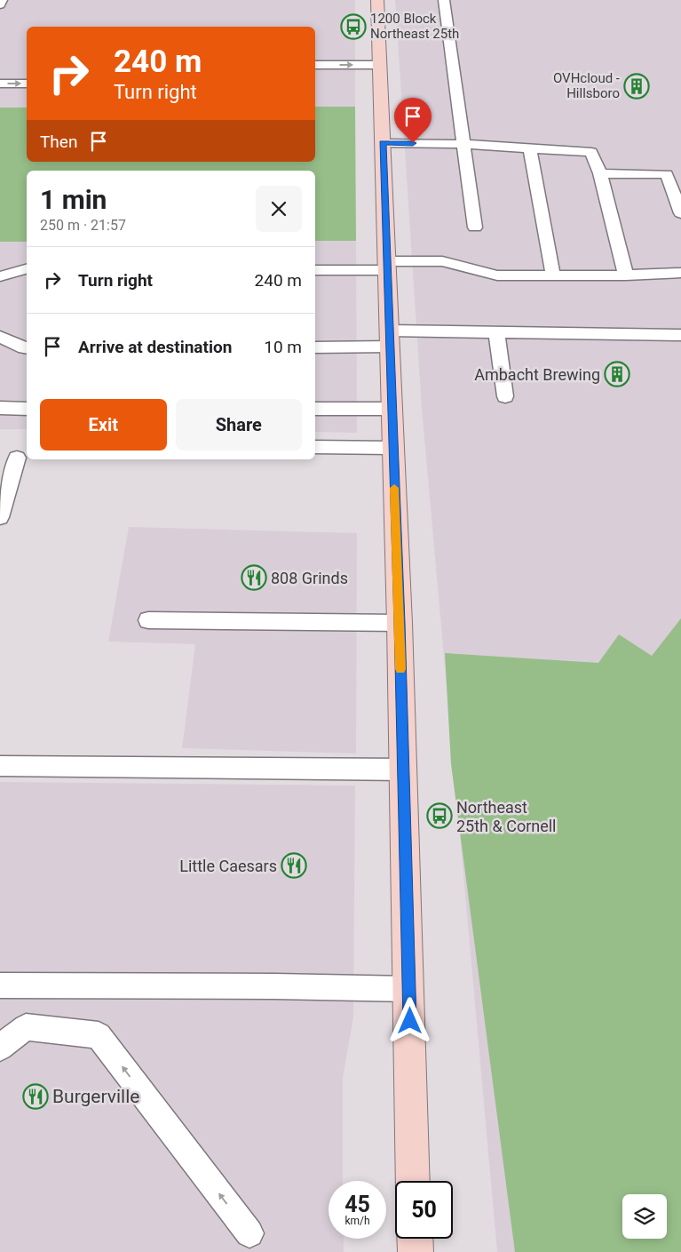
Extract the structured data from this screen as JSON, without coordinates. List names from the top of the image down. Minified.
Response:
{"places":{"bus stop":["1200 Block Northeast 25th","Northeast 25th & Cornell"],"building":["OVHcloud - Hillsboro","Ambacht Brewing"],"restaurant":["808 Grinds","Little Caesars","Burgerville"]},"page":{"turn":["240 m","Turn right"],"then":"Then","heading":["1 min","250 m · 21:57"],"list":[{"name":"Turn right","value":"240 m"},{"name":"Arrive at destination","value":"10 m"}],"buttons":["Exit","Share"],"speed":"45 km/h","limit":"50"}}
